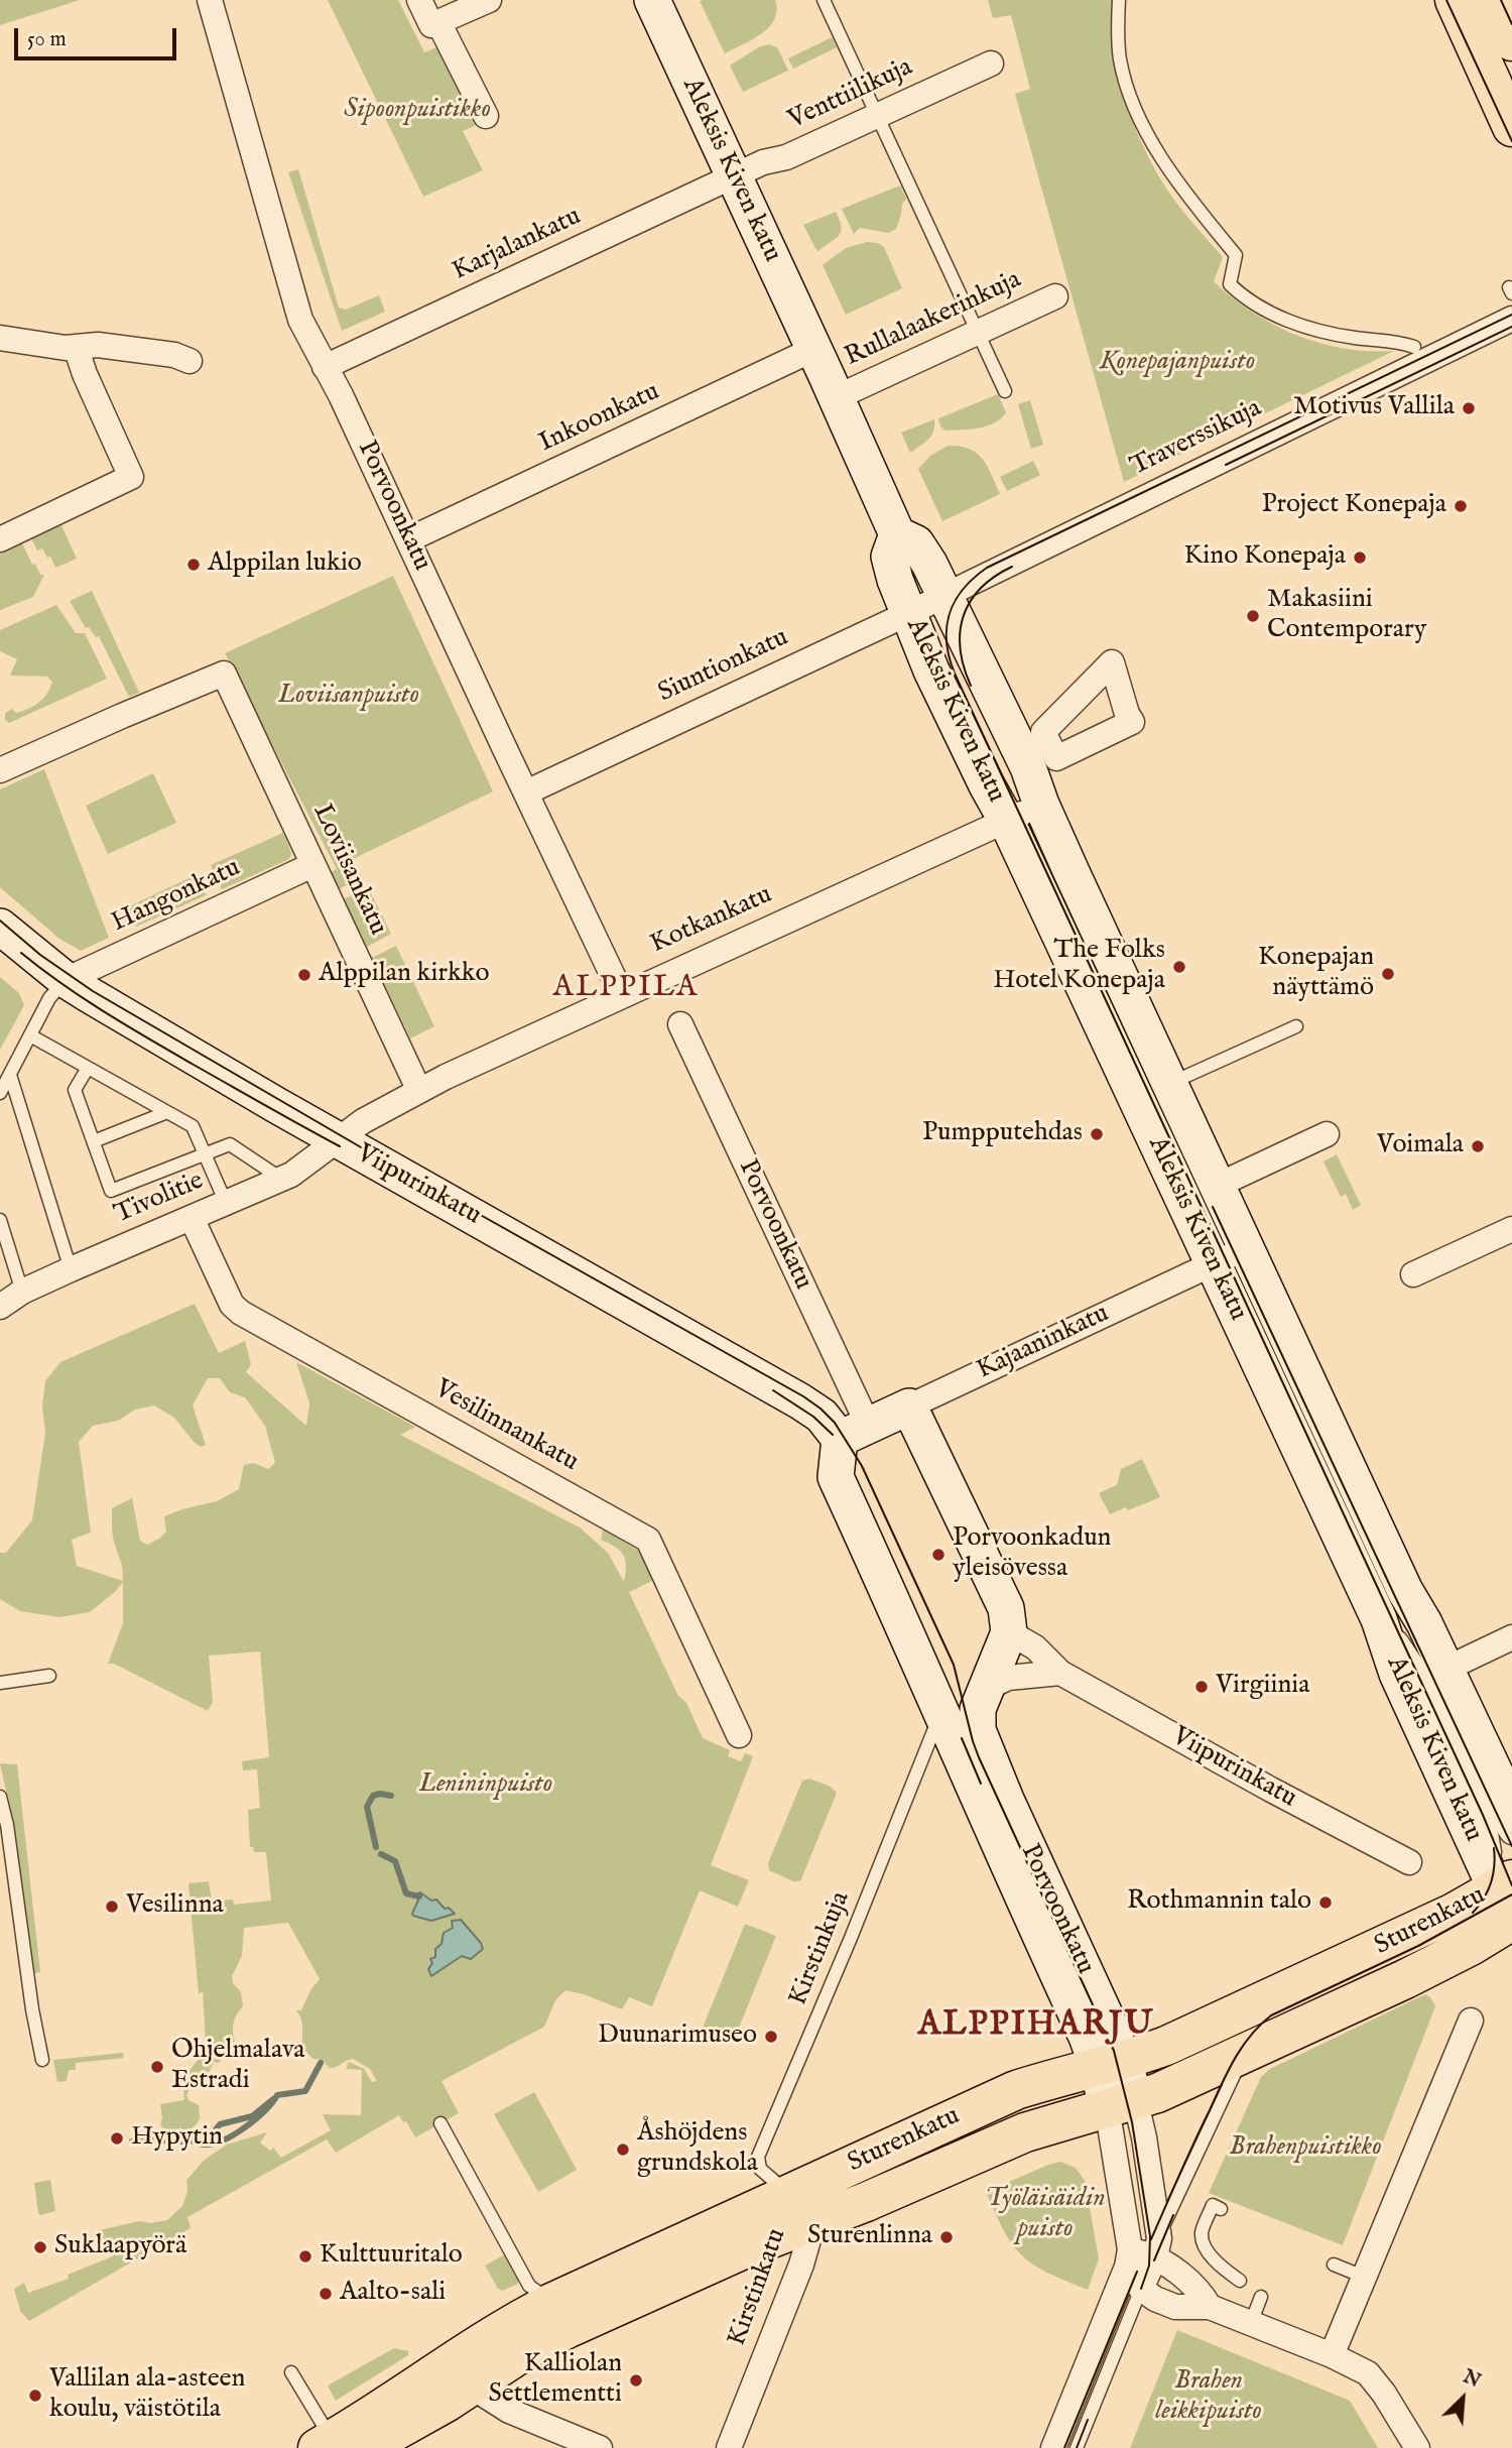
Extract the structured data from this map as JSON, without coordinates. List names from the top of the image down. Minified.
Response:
{"streets":{"main road":["Aleksis Kiven katu","Porvoonkatu","Viipurinkatu","Kajaaninkatu","Sturenkatu"],"street":["Venttiilikuja","Karjalankatu","Rullalaakerinkuja","Inkoonkatu","Traverssikuja","Siuntionkatu","Loviisankatu","Hangonkatu","Kotkankatu","Tivolitie","Vesilinnankatu","Kirstinkatu"],"lane":["Kirstinkuja"]},"crossings":[["Venttiilikuja","Aleksis Kiven katu"],["Venttiilikuja","Karjalankatu"],["Aleksis Kiven katu","Karjalankatu"],["Aleksis Kiven katu","Rullalaakerinkuja"],["Aleksis Kiven katu","Inkoonkatu"],["Aleksis Kiven katu","Traverssikuja"],["Aleksis Kiven katu","Siuntionkatu"],["Aleksis Kiven katu","Kotkankatu"],["Aleksis Kiven katu","Kajaaninkatu"],["Aleksis Kiven katu","Sturenkatu"],["Karjalankatu","Porvoonkatu"],["Inkoonkatu","Porvoonkatu"],["Traverssikuja","Siuntionkatu"],["Porvoonkatu","Siuntionkatu"],["Porvoonkatu","Kotkankatu"],["Porvoonkatu","Viipurinkatu"],["Porvoonkatu","Kajaaninkatu"],["Porvoonkatu","Sturenkatu"],["Porvoonkatu","Kirstinkuja"],["Loviisankatu","Hangonkatu"],["Loviisankatu","Kotkankatu"],["Hangonkatu","Viipurinkatu"],["Kotkankatu","Viipurinkatu"],["Kotkankatu","Tivolitie"],["Viipurinkatu","Tivolitie"],["Viipurinkatu","Kajaaninkatu"],["Tivolitie","Vesilinnankatu"],["Sturenkatu","Kirstinkuja"],["Sturenkatu","Kirstinkatu"]],"districts":["ALPPILA","ALPPIHARJU"],"parks":["Sipoonpuistikko","Konepajanpuisto","Loviisanpuisto","Lenininpuisto","Brahenpuistikko","Työläisäidin puisto","Brahen leikkipuisto"],"places":["Motivus Vallila","Project Konepaja","Kino Konepaja","Alppilan lukio","Makasiini Contemporary","The Folks Hotel Konepaja","Konepajan näyttämö","Alppilan kirkko","Pumpputehdas","Voimala","Porvoonkadun yleisövessa","Virgiinia","Rothmannin talo","Vesilinna","Duunarimuseo","Ohjelmalava Estradi","Hypytin","Åshöjdens grundskola","Sturenlinna","Suklaapyörä","Kulttuuritalo","Aalto-sali","Kalliolan Settlementti","Vallilan ala-asteen koulu, väistötila"],"scale_bar":"50 m","north":"top right"}
